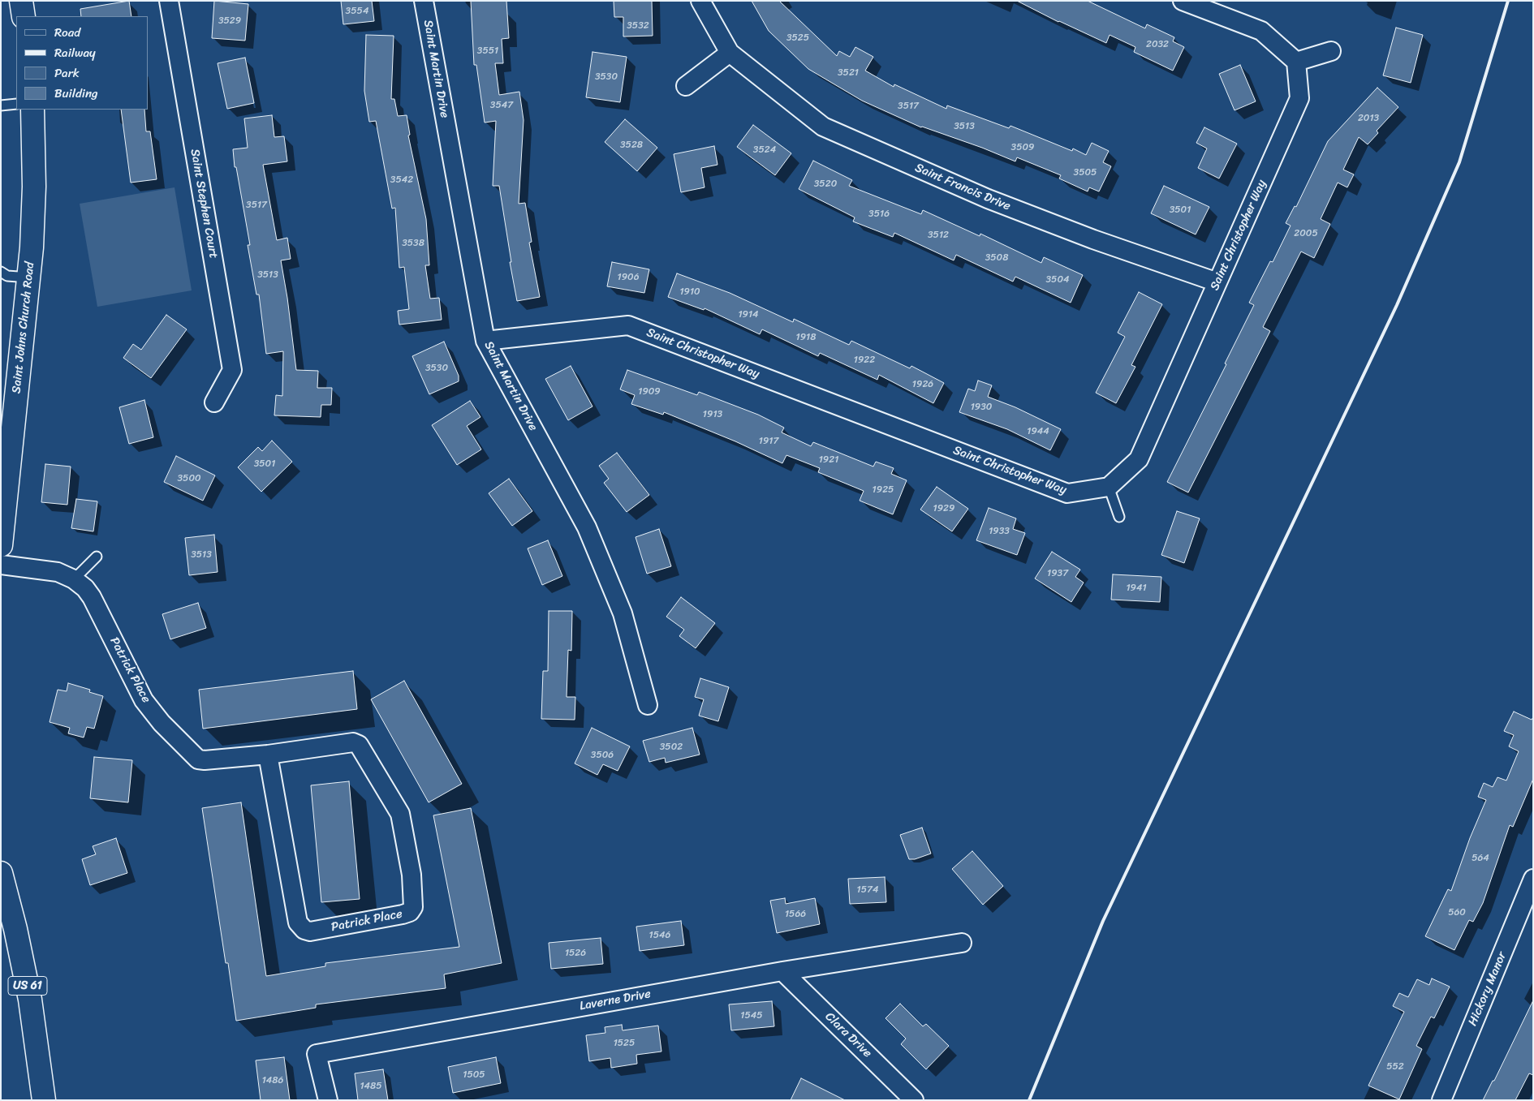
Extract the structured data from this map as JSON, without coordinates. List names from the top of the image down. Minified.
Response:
{"streets":{"street":["Saint Martin Drive","Saint Francis Drive","Saint Stephen Court","Saint Christopher Way","Saint Johns Church Road","Patrick Place","US 61","Hickory Manor","Laverne Drive","Clara Drive"]},"crossings":[["Saint Martin Drive","Saint Christopher Way"],["Saint Francis Drive","Saint Christopher Way"],["Laverne Drive","Clara Drive"]],"house_numbers":["3554","3529","3532","3525","2032","3551","3521","3530","3547","3517","2013","3513","3528","3509","3524","3505","3542","3520","3517","3501","3516","2005","3512","3538","3508","3513","1906","3504","1910","1914","1918","1922","3530","1926","1909","1930","1913","1944","1917","1921","3501","3500","1925","1929","1933","3513","1937","1941","3502","3506","564","1574","560","1566","1546","1526","1545","1525","552","1505","1486","1485"],"legend":["Road","Railway","Park","Building"]}
